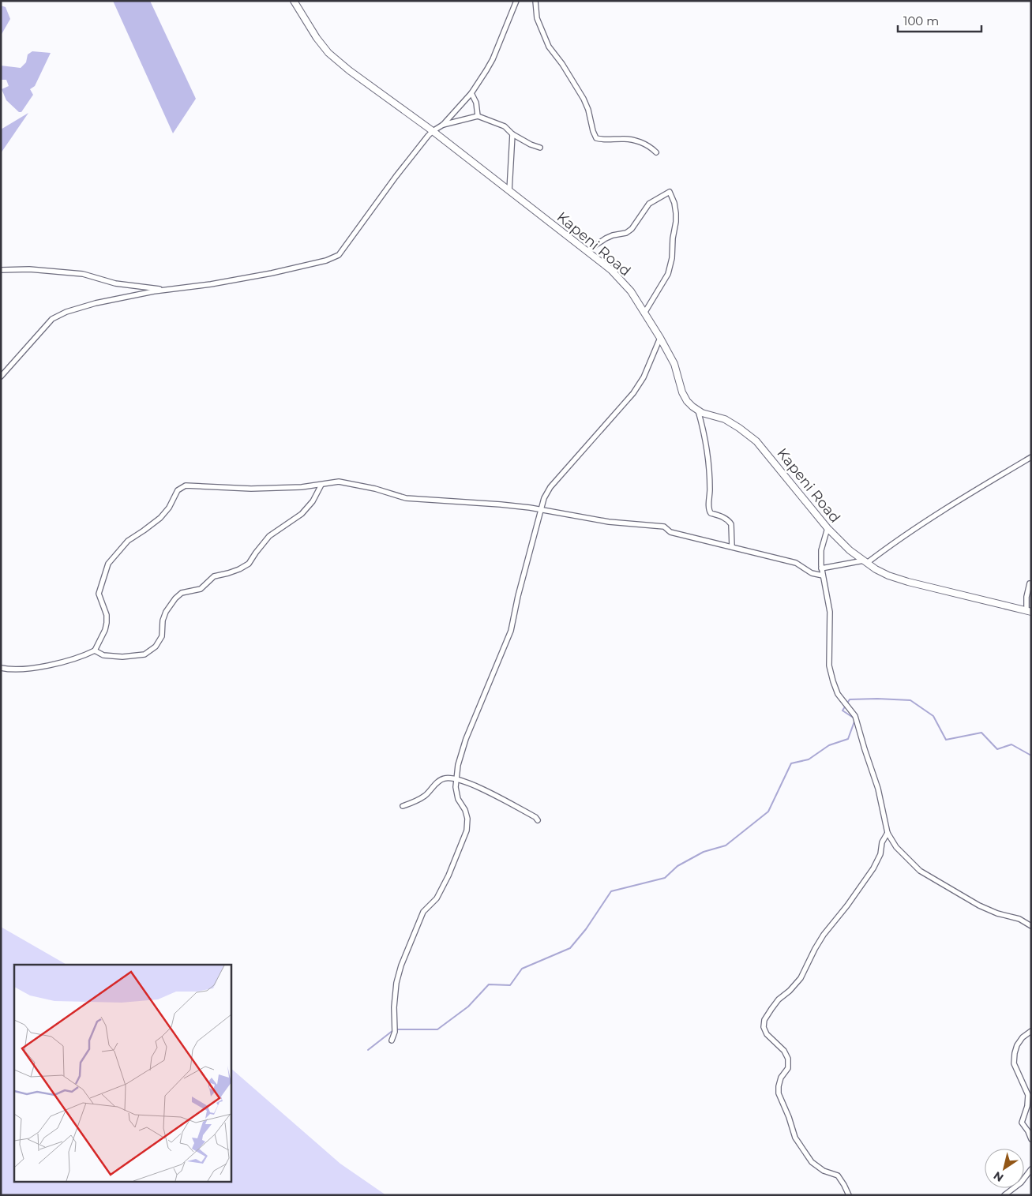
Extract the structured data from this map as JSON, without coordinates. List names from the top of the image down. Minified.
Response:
{"streets":{"main road":["Kapeni Road"]},"scale_bar":"100 m","north":"bottom left"}
